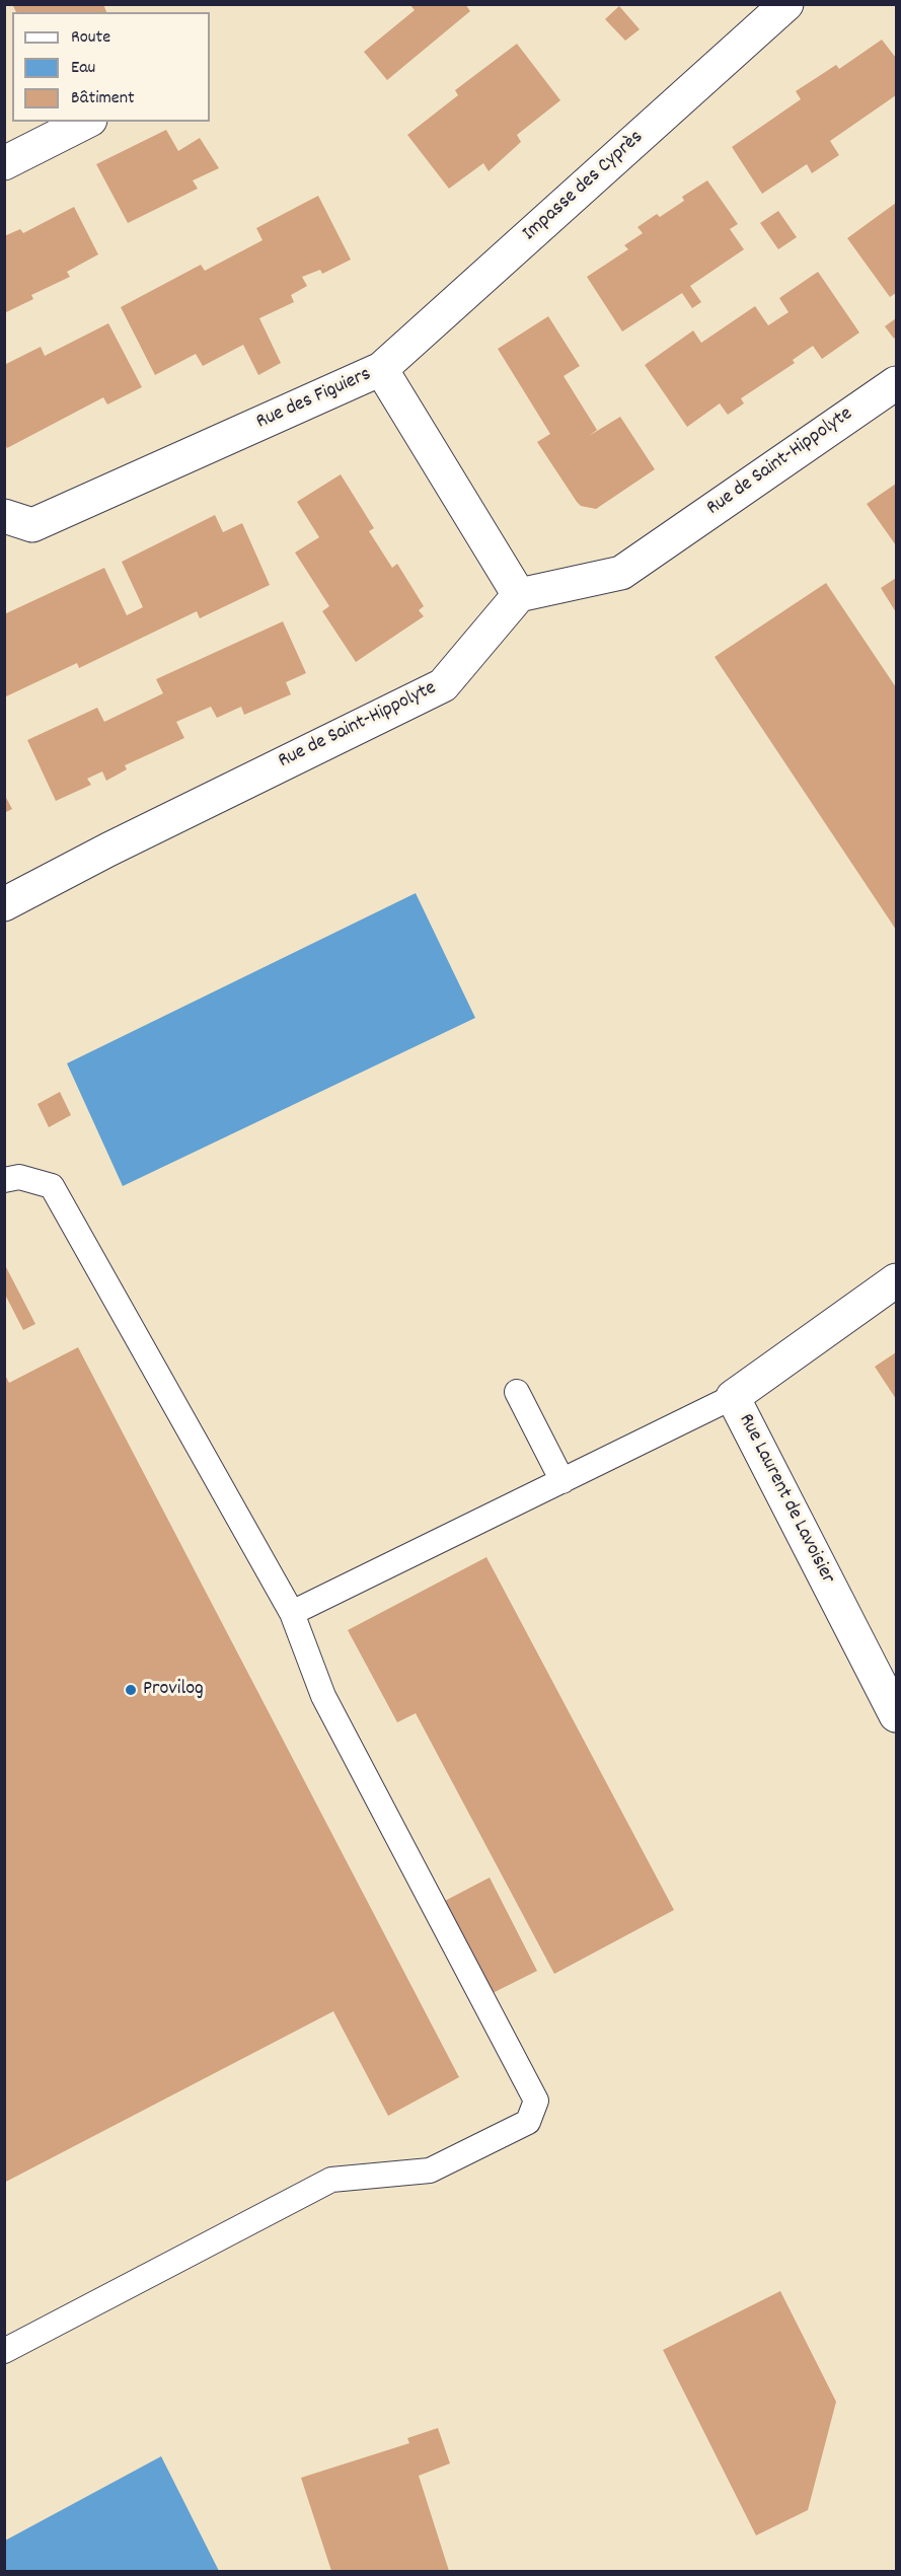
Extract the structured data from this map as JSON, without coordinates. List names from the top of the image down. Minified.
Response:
{"streets":{"street":["Impasse des Cyprès","Rue des Figuiers","Rue de Saint-Hippolyte","Rue Laurent de Lavoisier"]},"crossings":[["Impasse des Cyprès","Rue des Figuiers"],["Rue des Figuiers","Rue de Saint-Hippolyte"]],"places":["Provilog"],"legend":["Route","Eau","Bâtiment"]}
